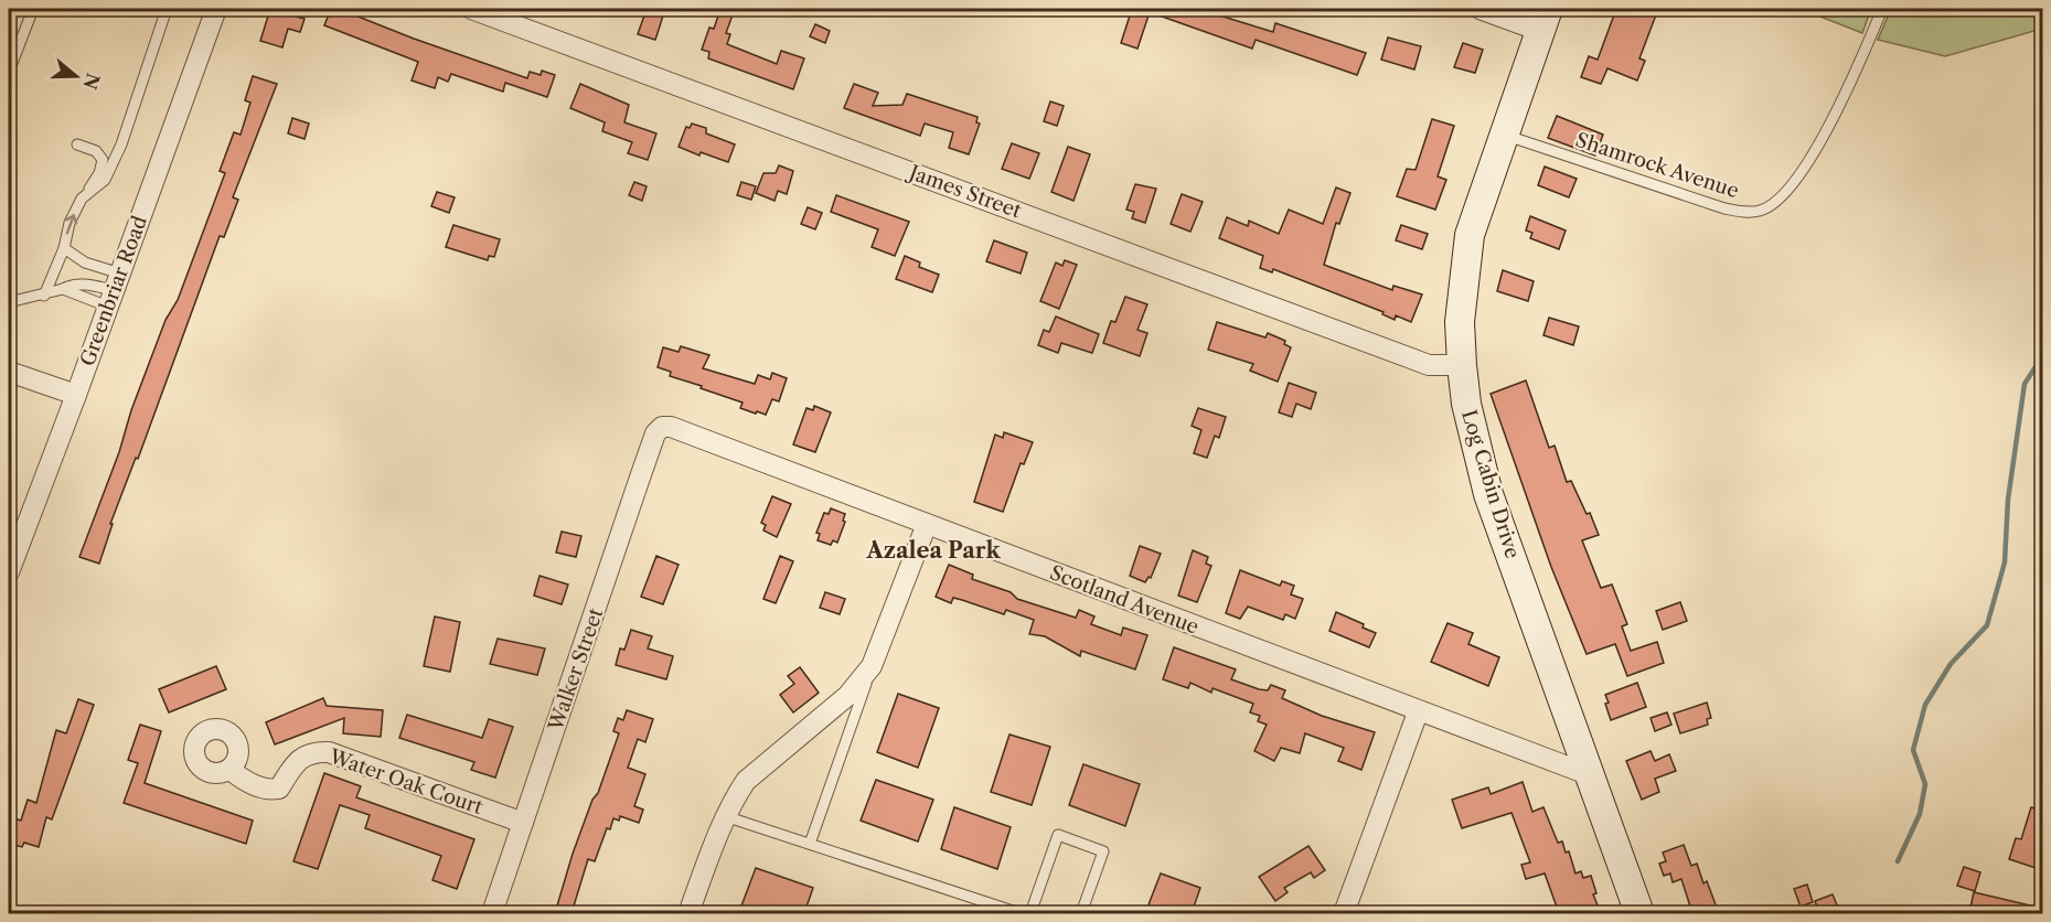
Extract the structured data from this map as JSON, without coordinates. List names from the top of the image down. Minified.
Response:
{"streets":{"street":["James Street","Greenbriar Road","Log Cabin Drive","Scotland Avenue","Walker Street","Water Oak Court"],"lane":["Shamrock Avenue"]},"crossings":[["Shamrock Avenue","Log Cabin Drive"],["James Street","Log Cabin Drive"],["Log Cabin Drive","Scotland Avenue"],["Scotland Avenue","Walker Street"],["Walker Street","Water Oak Court"]],"districts":["Azalea Park"],"north":"right"}
